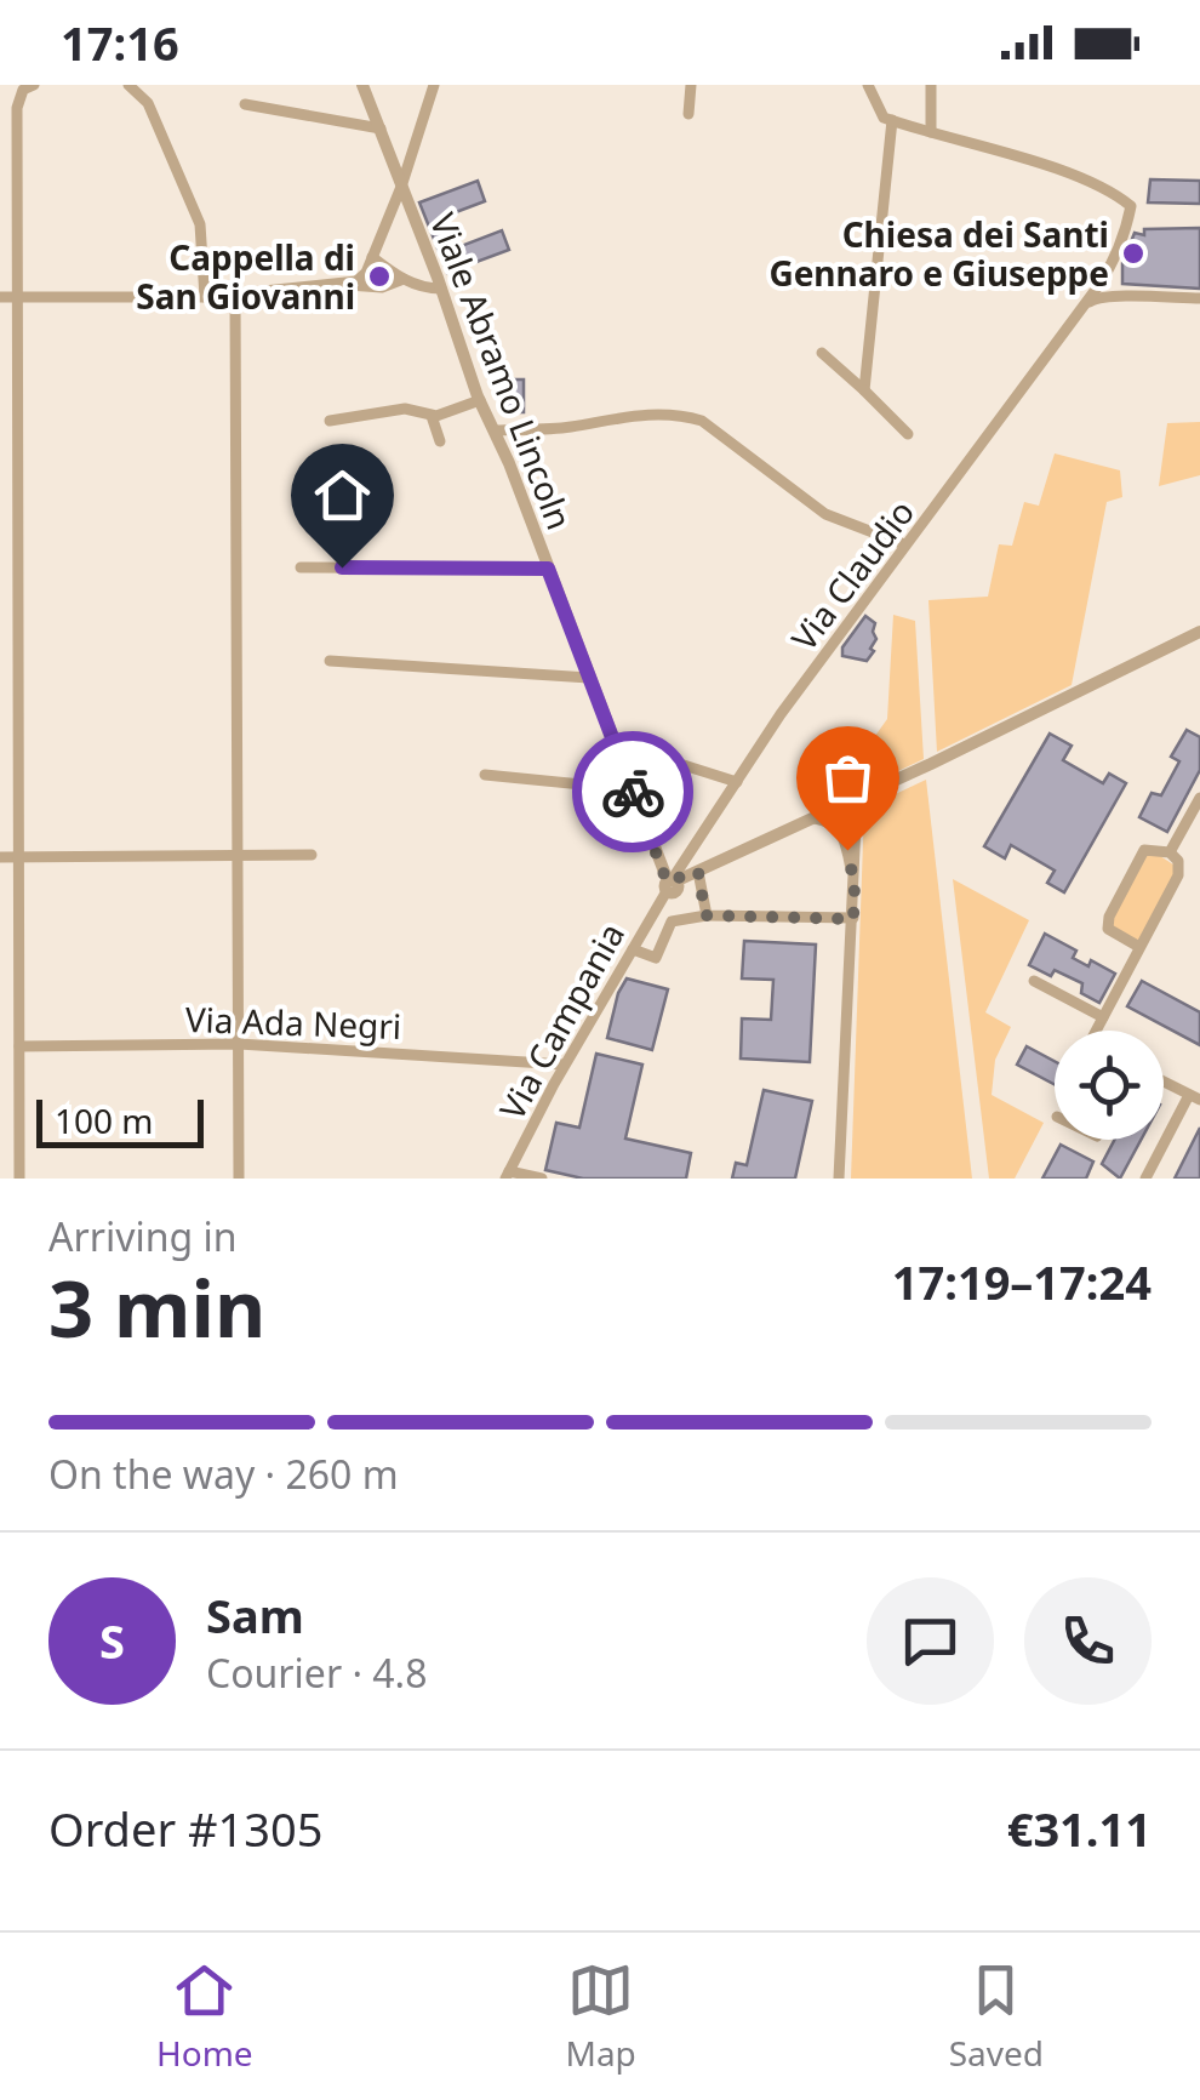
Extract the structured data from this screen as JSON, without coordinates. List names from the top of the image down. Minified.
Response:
{"streets":{"street":["Viale Abramo Lincoln","Via Claudio","Via Campania","Via Ada Negri"]},"crossings":[["Viale Abramo Lincoln","Via Claudio"],["Viale Abramo Lincoln","Via Campania"],["Via Claudio","Via Campania"],["Via Campania","Via Ada Negri"]],"places":["Chiesa dei Santi Gennaro e Giuseppe","Cappella di San Giovanni"],"scale_bar":"100 m","page":{"status":"17:16","scale":"100 m","heading":["3 min","Arriving in","17:19–17:24"],"panel":["Sam","Courier · 4.8","Order #1305","€31.11"],"bar":"On the way · 260 m","round":"S","tabs":["Home","Map","Saved"]}}
